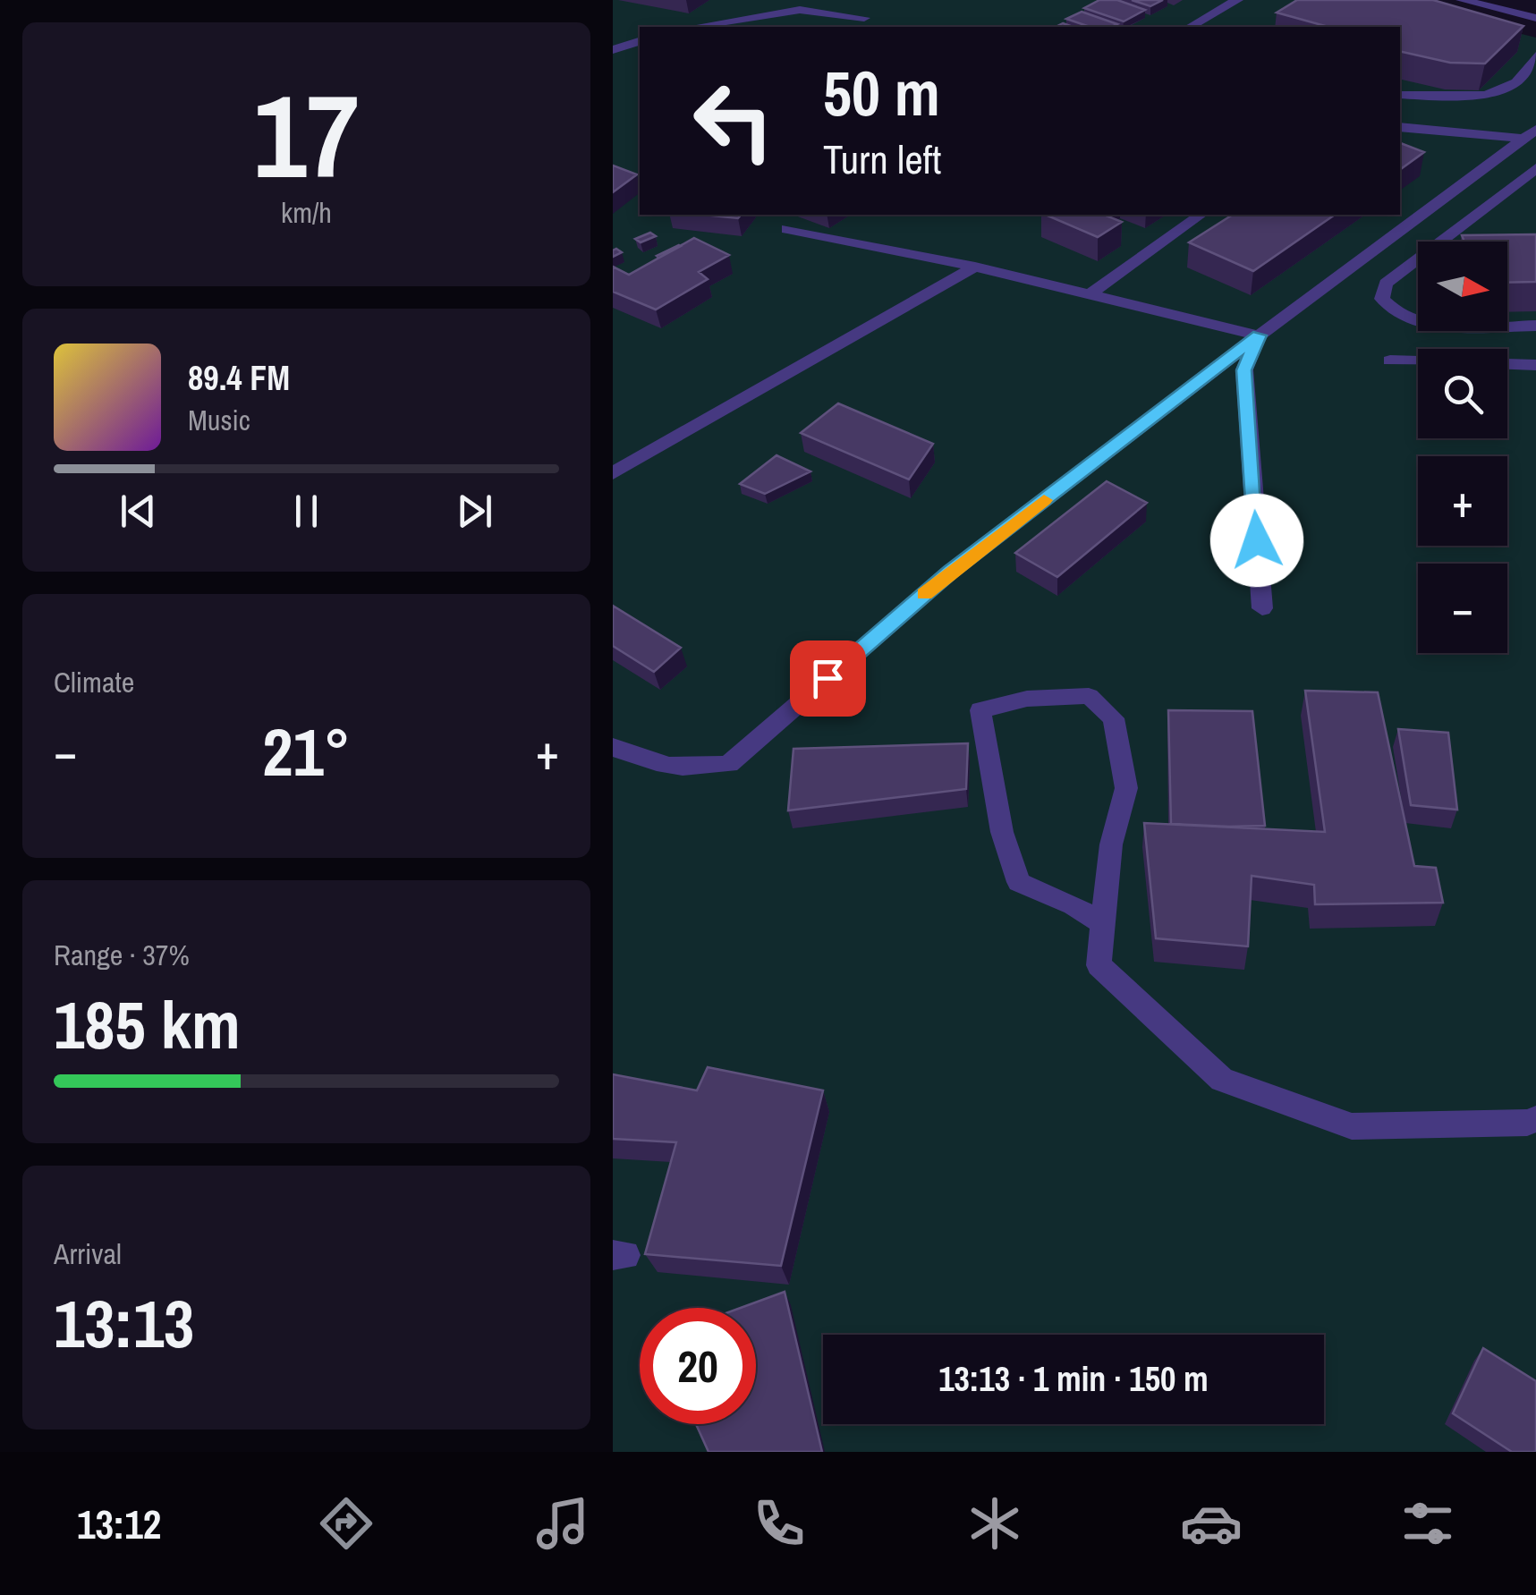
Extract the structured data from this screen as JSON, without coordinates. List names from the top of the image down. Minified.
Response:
{"north":"right","page":{"tile":[["17","km/h"],"Climate",["Range · 37%","185 km"],["Arrival","13:13"]],"turn":["50 m","Turn left"],"map_buttons":["+","−"],"song":["89.4 FM","Music"],"heat":["−","21°","+"],"limit":"20","trip":"13:13 · 1 min · 150 m","tabs":"13:12"}}
